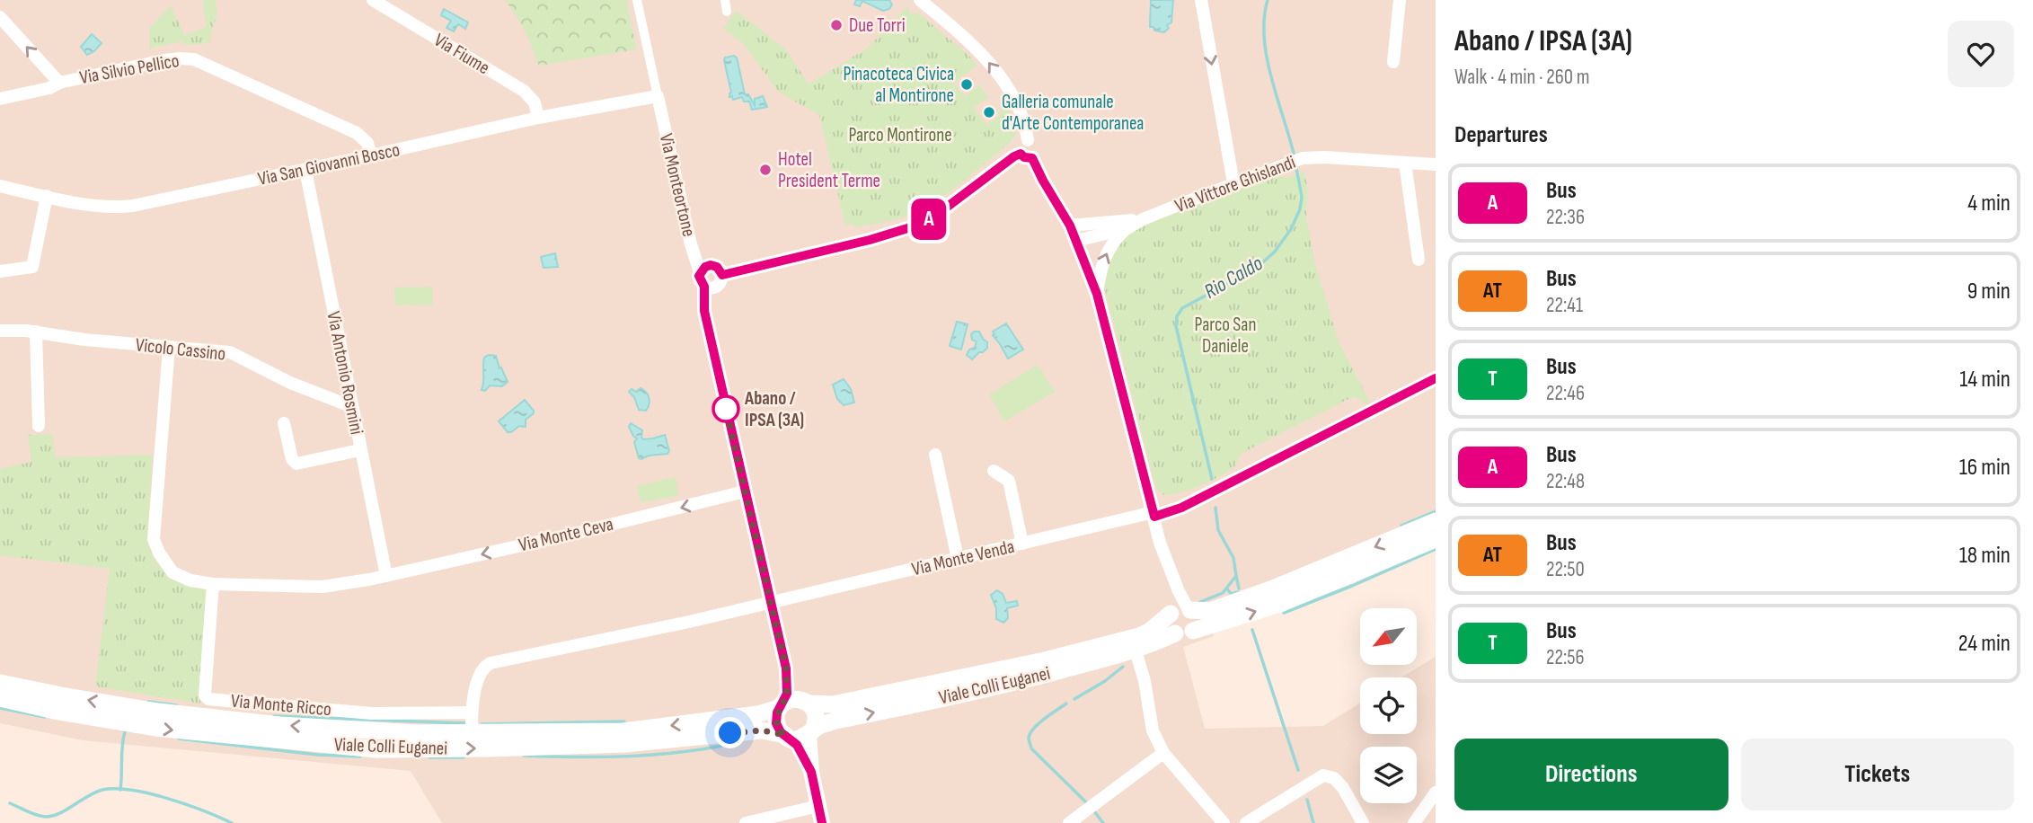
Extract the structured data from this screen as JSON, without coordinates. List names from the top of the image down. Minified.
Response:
{"streets":{"main road":["Viale Colli Euganei"],"street":["Via Fiume","Via Silvio Pellico","Via San Giovanni Bosco","Via Vittore Ghislandi","Via Monteortone","Vicolo Cassino","Via Antonio Rosmini","Via Monte Ceva","Via Monte Venda","Via Monte Ricco"]},"crossings":[["Via Fiume","Via San Giovanni Bosco"],["Via Silvio Pellico","Via San Giovanni Bosco"],["Via San Giovanni Bosco","Via Monteortone"],["Via San Giovanni Bosco","Via Antonio Rosmini"],["Via Monteortone","Via Monte Ceva"],["Via Monteortone","Via Monte Venda"],["Vicolo Cassino","Via Antonio Rosmini"],["Vicolo Cassino","Via Monte Ceva"],["Via Antonio Rosmini","Via Monte Ceva"],["Via Monte Ceva","Via Monte Ricco"]],"water":["Rio Caldo"],"parks":["Parco Montirone","Parco San Daniele"],"places":["Due Torri","Pinacoteca Civica al Montirone","Galleria comunale d'Arte Contemporanea","Hotel President Terme","Abano / IPSA (3A)"],"lines":["bus line A"],"north":"bottom left","page":{"on_map":"A","heading":[["Abano / IPSA (3A)","Walk · 4 min · 260 m"],"Departures"],"list":[{"mark":"A","name":"Bus","note":"22:36","value":"4 min"},{"mark":"AT","name":"Bus","note":"22:41","value":"9 min"},{"mark":"T","name":"Bus","note":"22:46","value":"14 min"},{"mark":"A","name":"Bus","note":"22:48","value":"16 min"},{"mark":"AT","name":"Bus","note":"22:50","value":"18 min"},{"mark":"T","name":"Bus","note":"22:56","value":"24 min"}],"buttons":["Directions","Tickets"]}}
